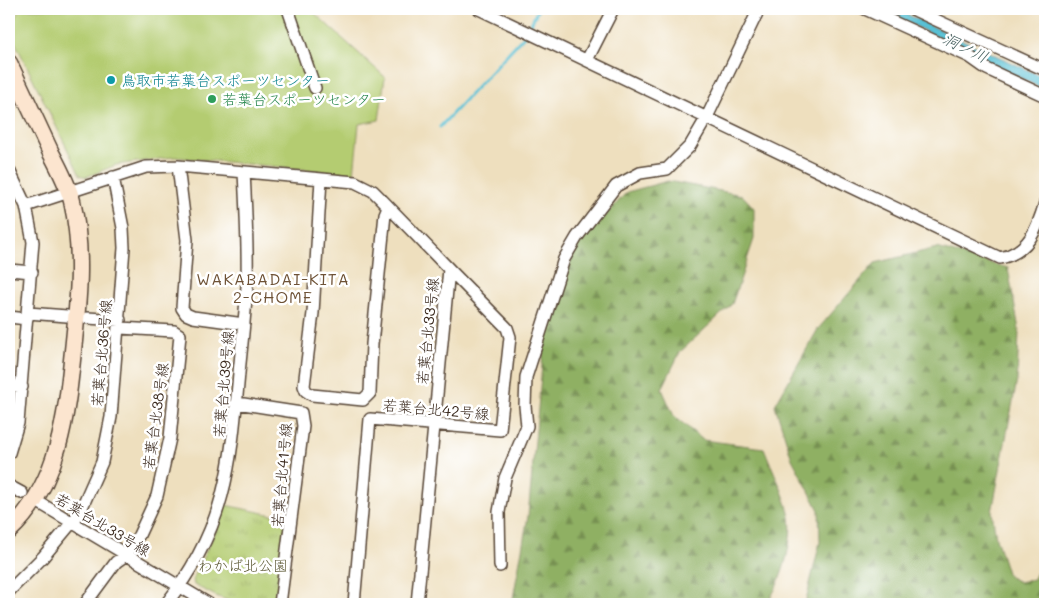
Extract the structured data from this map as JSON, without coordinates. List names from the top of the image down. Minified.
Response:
{"streets":{"street":["若葉台北33号線","若葉台北36号線","若葉台北39号線","若葉台北42号線","若葉台北38号線","若葉台北41号線"]},"crossings":[["若葉台北33号線","若葉台北36号線"],["若葉台北33号線","若葉台北39号線"],["若葉台北33号線","若葉台北42号線"],["若葉台北33号線","若葉台北38号線"],["若葉台北36号線","若葉台北38号線"],["若葉台北39号線","若葉台北41号線"]],"districts":["WAKABADAI-KITA 2-CHOME"],"water":["洞ノ川"],"parks":["わかば北公園"],"places":["鳥取市若葉台スポーツセンター","若葉台スポーツセンター"]}
